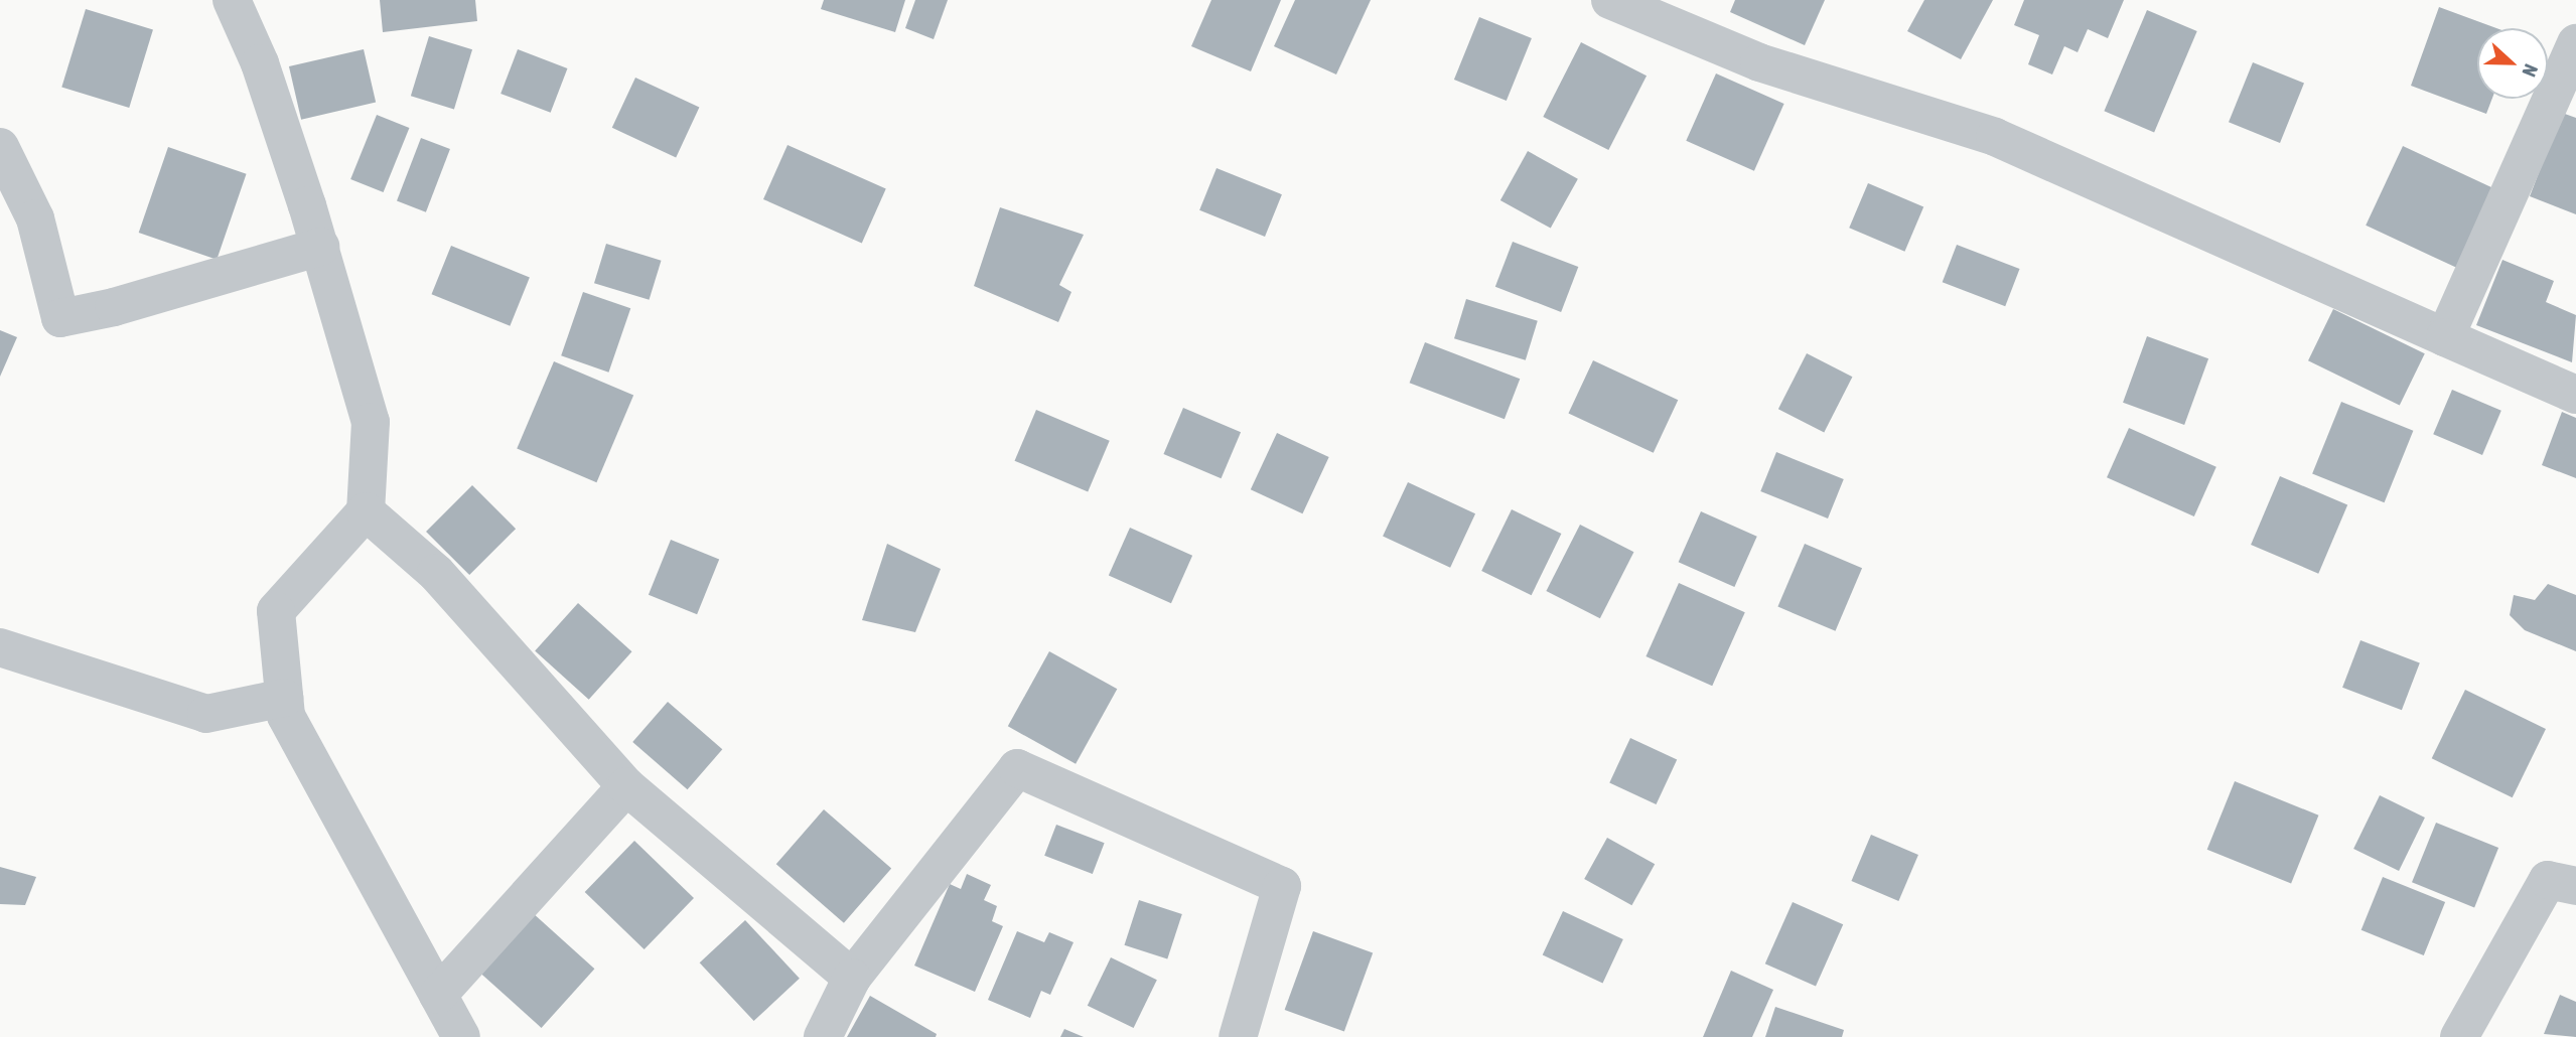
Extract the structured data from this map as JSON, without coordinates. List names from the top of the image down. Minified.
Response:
{"north":"right"}
